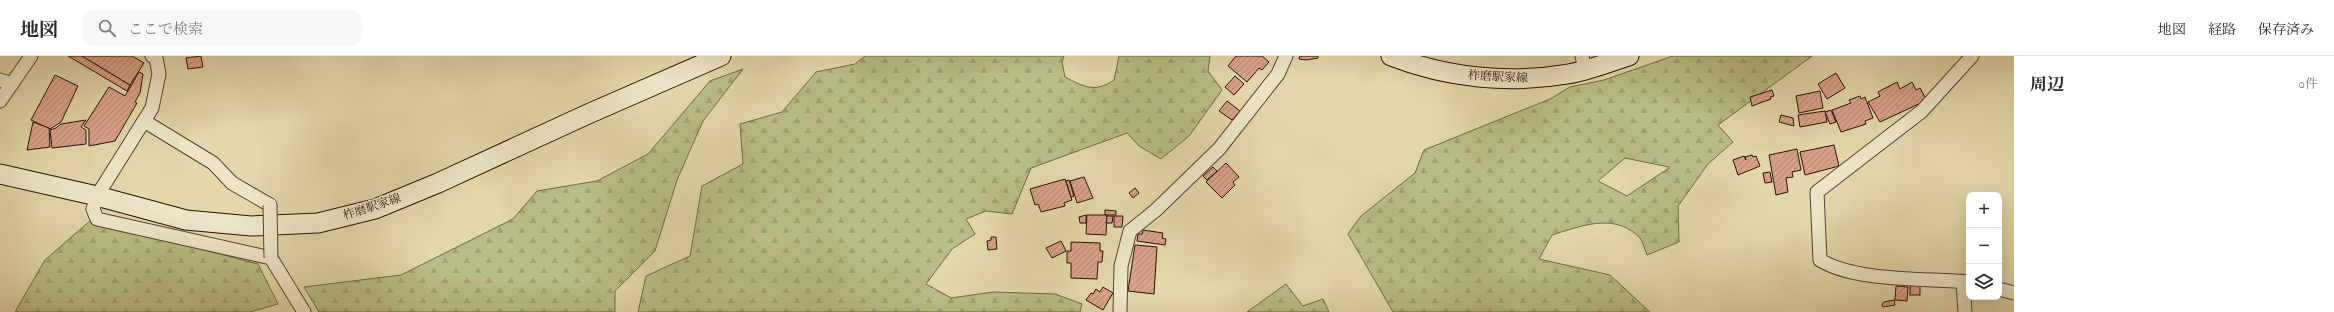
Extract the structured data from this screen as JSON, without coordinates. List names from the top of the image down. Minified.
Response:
{"streets":{"main road":["柞磨駅家線"]},"page":{"header":"地図","search":"ここで検索","nav":["地図","経路","保存済み"],"heading":["周辺","0件"],"map_buttons":["+","−"]}}
